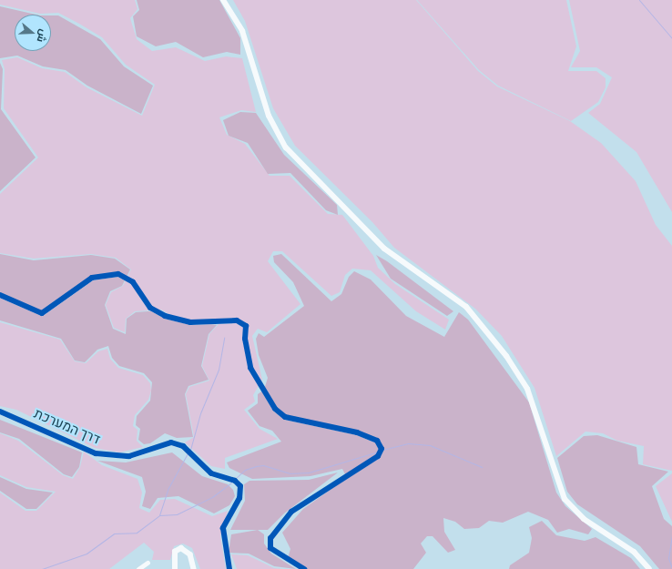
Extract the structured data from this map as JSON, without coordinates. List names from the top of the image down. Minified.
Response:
{"streets":{"street":["דרך המערכת"]},"north":"right"}
